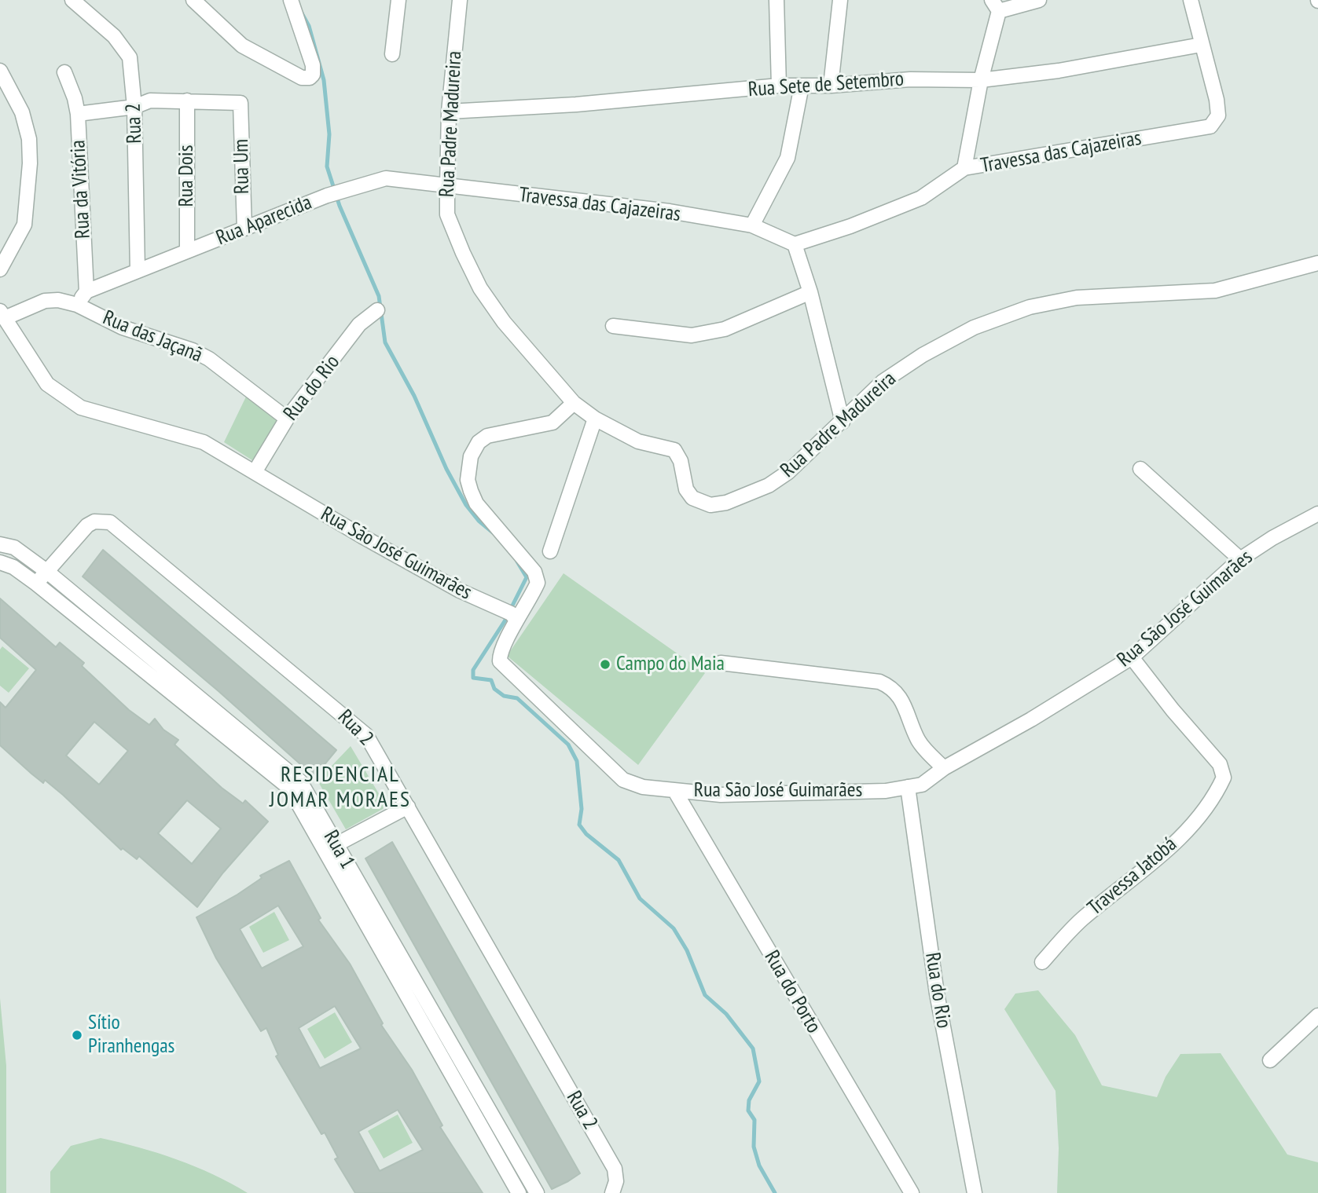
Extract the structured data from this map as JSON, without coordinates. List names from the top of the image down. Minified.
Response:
{"streets":{"street":["Rua Sete de Setembro","Rua 2","Rua Padre Madureira","Travessa das Cajazeiras","Rua Um","Rua Dois","Rua da Vitória","Rua Aparecida","Rua das Jaçanã","Rua do Rio","Rua São José Guimarães","Rua 1","Travessa Jatobá","Rua do Porto"]},"crossings":[["Rua Sete de Setembro","Rua Padre Madureira"],["Rua Sete de Setembro","Travessa das Cajazeiras"],["Rua 2","Rua Aparecida"],["Rua 2","Rua 1"],["Rua Padre Madureira","Travessa das Cajazeiras"],["Rua Padre Madureira","Rua Aparecida"],["Travessa das Cajazeiras","Rua Aparecida"],["Rua Um","Rua Dois"],["Rua Um","Rua Aparecida"],["Rua Dois","Rua Aparecida"],["Rua da Vitória","Rua Aparecida"],["Rua das Jaçanã","Rua do Rio"],["Rua das Jaçanã","Rua São José Guimarães"],["Rua do Rio","Rua São José Guimarães"],["Rua São José Guimarães","Travessa Jatobá"],["Rua São José Guimarães","Rua do Porto"]],"districts":["RESIDENCIAL JOMAR MORAES"],"places":["Campo do Maia","Sítio Piranhengas"]}
